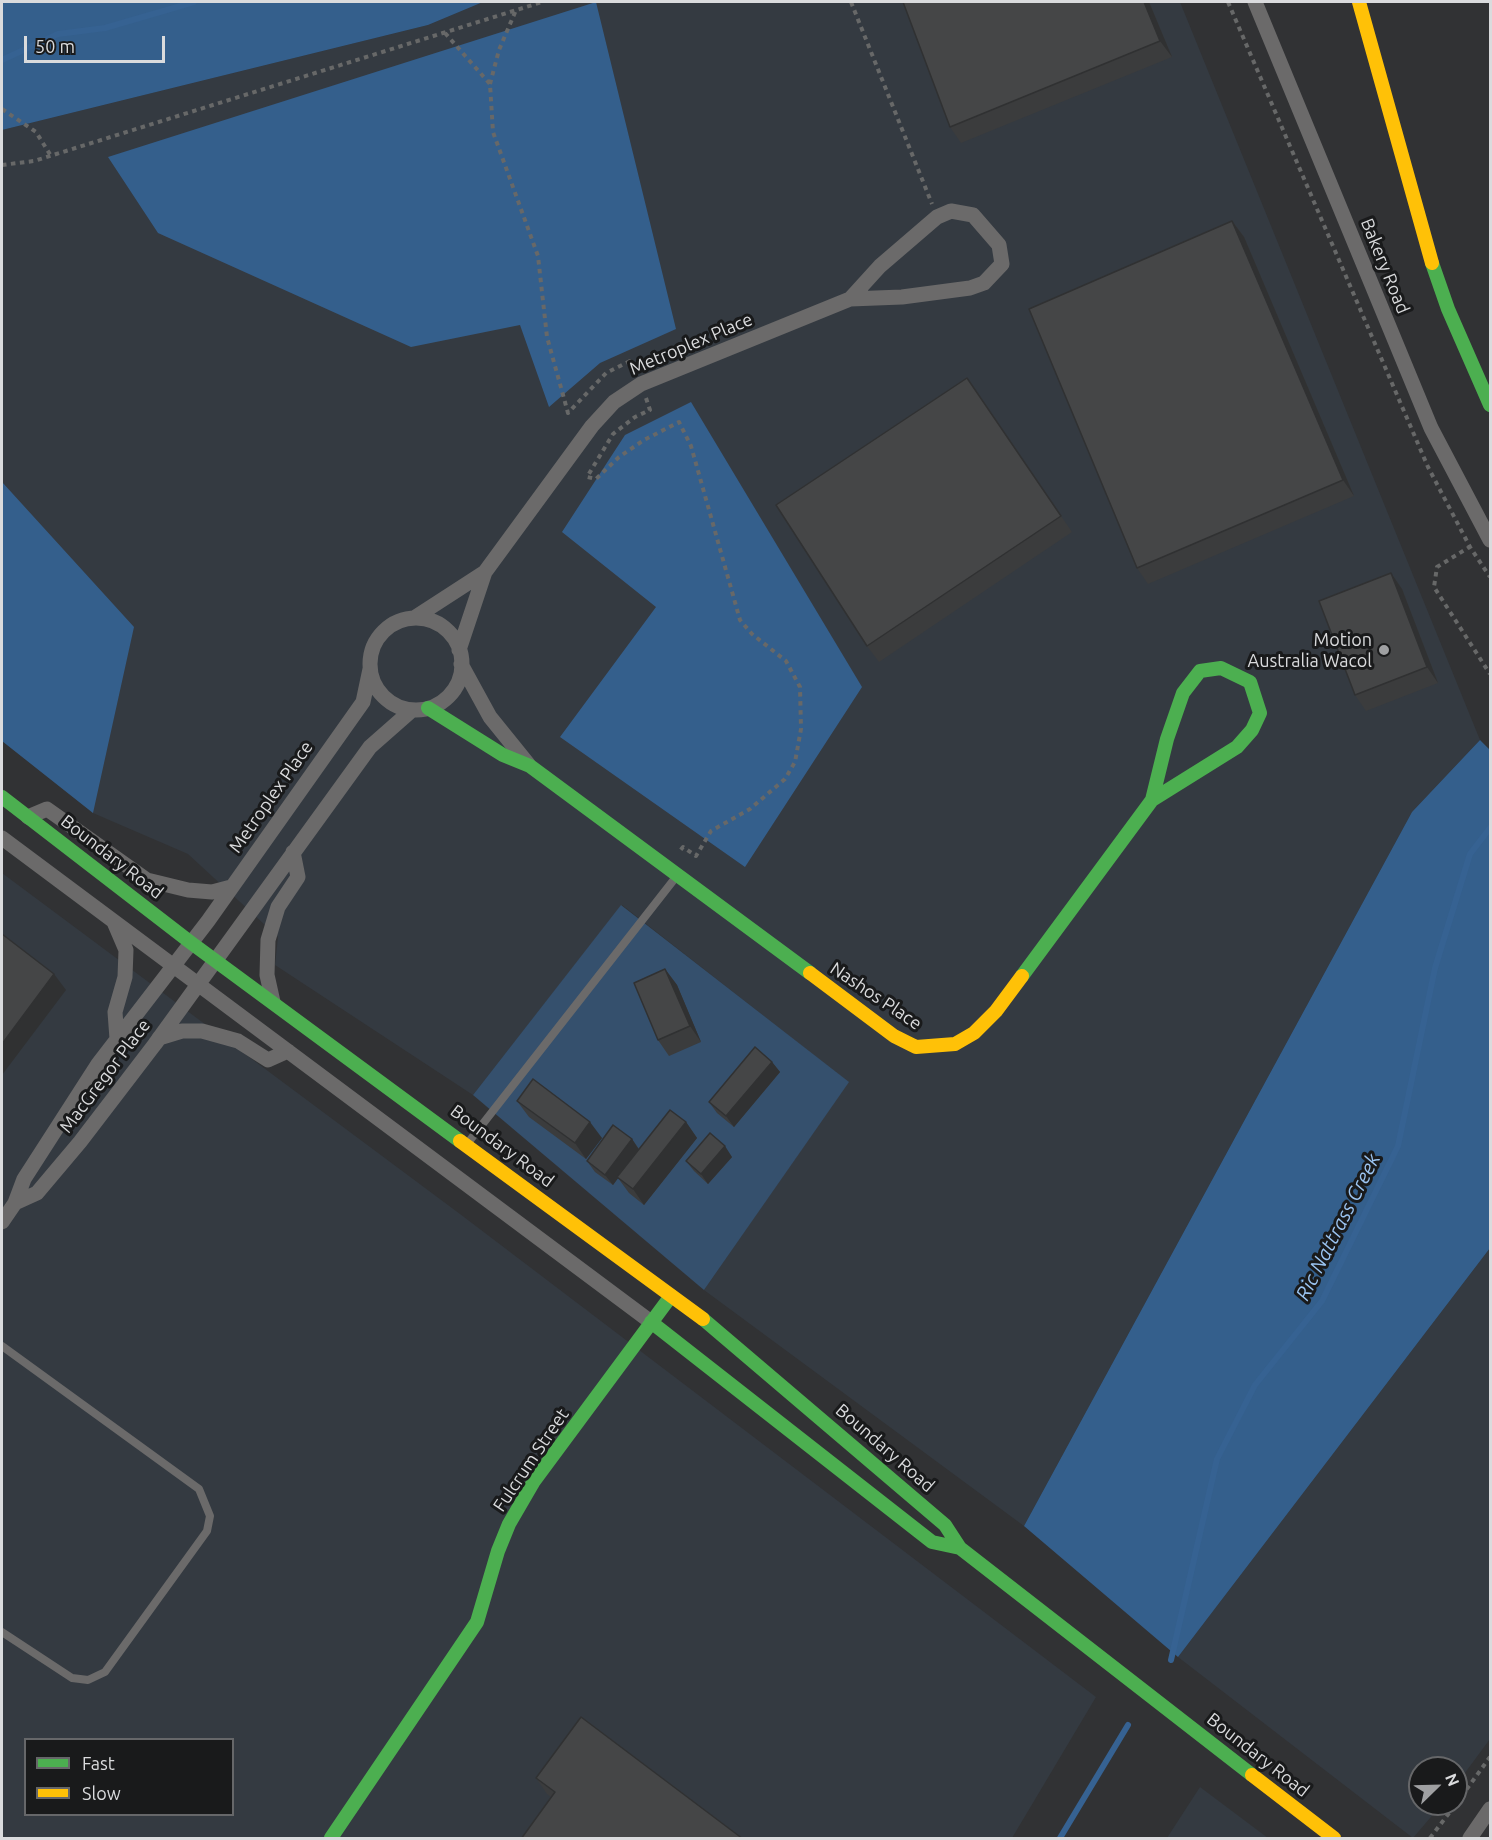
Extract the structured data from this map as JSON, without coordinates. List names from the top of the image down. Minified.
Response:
{"streets":{"main road":["Boundary Road","Nashos Place","Fulcrum Street"],"street":["Bakery Road","Metroplex Place","MacGregor Place"]},"crossings":[["Metroplex Place","Boundary Road"],["Metroplex Place","Nashos Place"],["Metroplex Place","MacGregor Place"],["Boundary Road","MacGregor Place"],["Boundary Road","Fulcrum Street"]],"water":["Ric Nattrass Creek"],"places":["Motion Australia Wacol"],"legend":["Fast","Slow"],"scale_bar":"50 m","north":"top right"}
